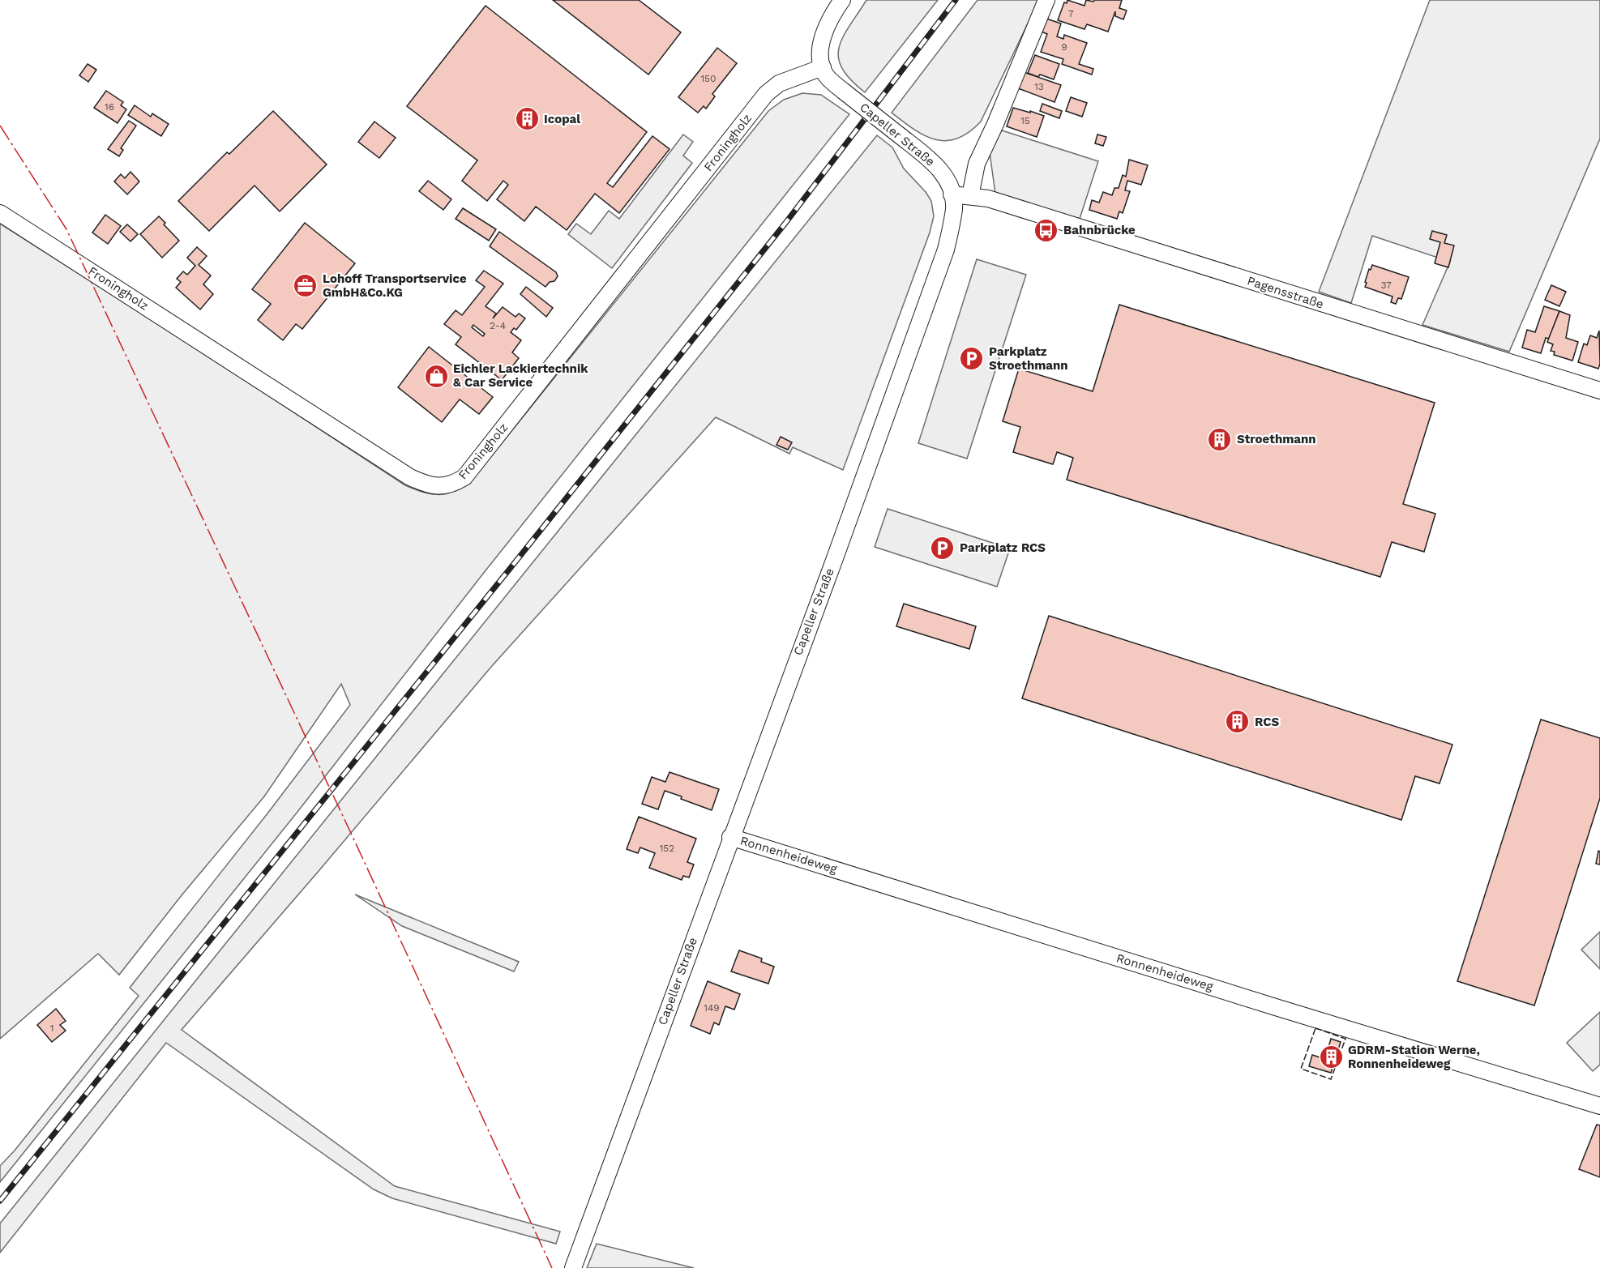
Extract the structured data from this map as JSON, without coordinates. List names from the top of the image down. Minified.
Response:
{"streets":{"street":["Capeller Straße","Froningholz","Pagensstraße","Ronnenheideweg"]},"crossings":[["Capeller Straße","Froningholz"],["Capeller Straße","Pagensstraße"],["Capeller Straße","Ronnenheideweg"]],"places":{"building":["Icopal","Stroethmann","RCS","GDRM-Station Werne, Ronnenheideweg"],"bus stop":["Bahnbrücke"],"office":["Lohoff Transportservice GmbH&Co.KG"],"parking":["Parkplatz Stroethmann","Parkplatz RCS"],"shop":["Eichler Lackiertechnik & Car Service"]},"house_numbers":["7","9","150","13","16","15","37","2-4","152","149","1"]}
